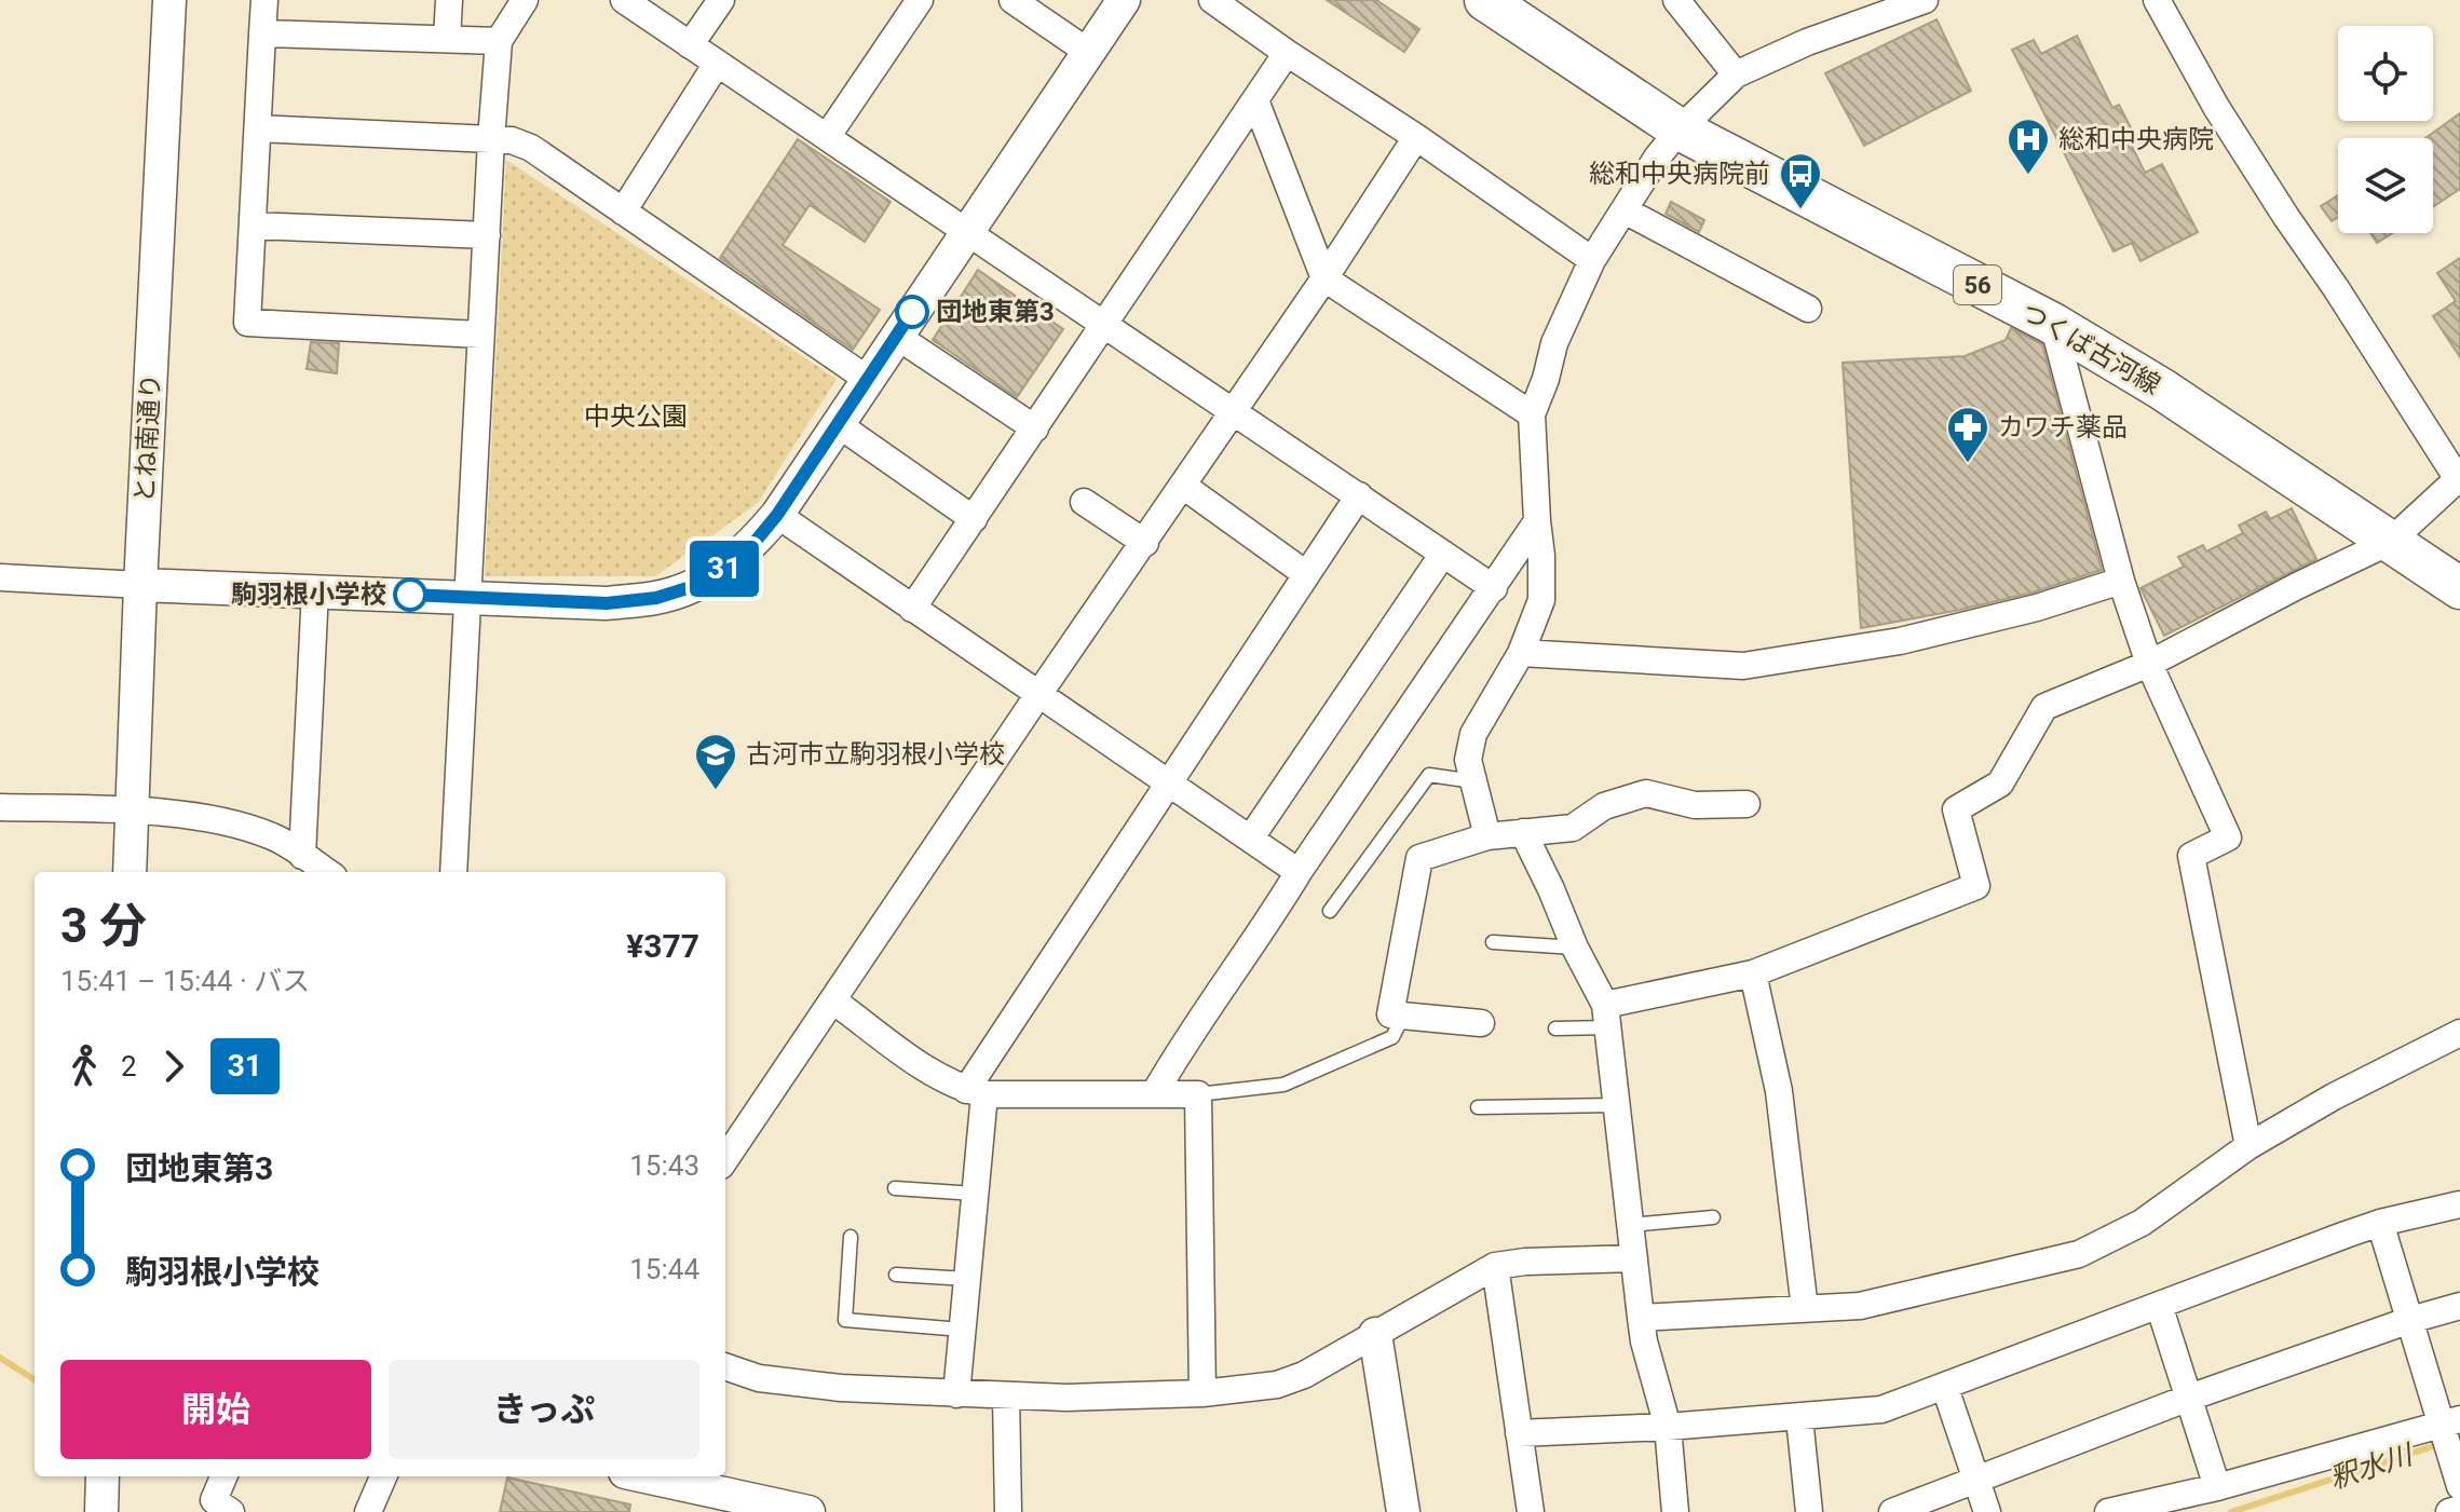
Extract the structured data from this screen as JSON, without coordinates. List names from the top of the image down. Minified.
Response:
{"streets":{"main road":["56","つくば古河線"],"street":["とね南通り"]},"water":["釈水川"],"parks":["中央公園"],"places":{"hospital":["総和中央病院"],"bus stop":["総和中央病院前"],"other":["団地東第3","駒羽根小学校"],"pharmacy":["カワチ薬品"],"school or university":["古河市立駒羽根小学校"]},"lines":["bus line 31"],"page":{"on_map":"31","heading":["3 分","15:41 – 15:44 · バス","¥377"],"legs":["2","31"],"list":[{"name":"団地東第3","value":"15:43"},{"name":"駒羽根小学校","value":"15:44"}],"buttons":["開始","きっぷ"]}}
